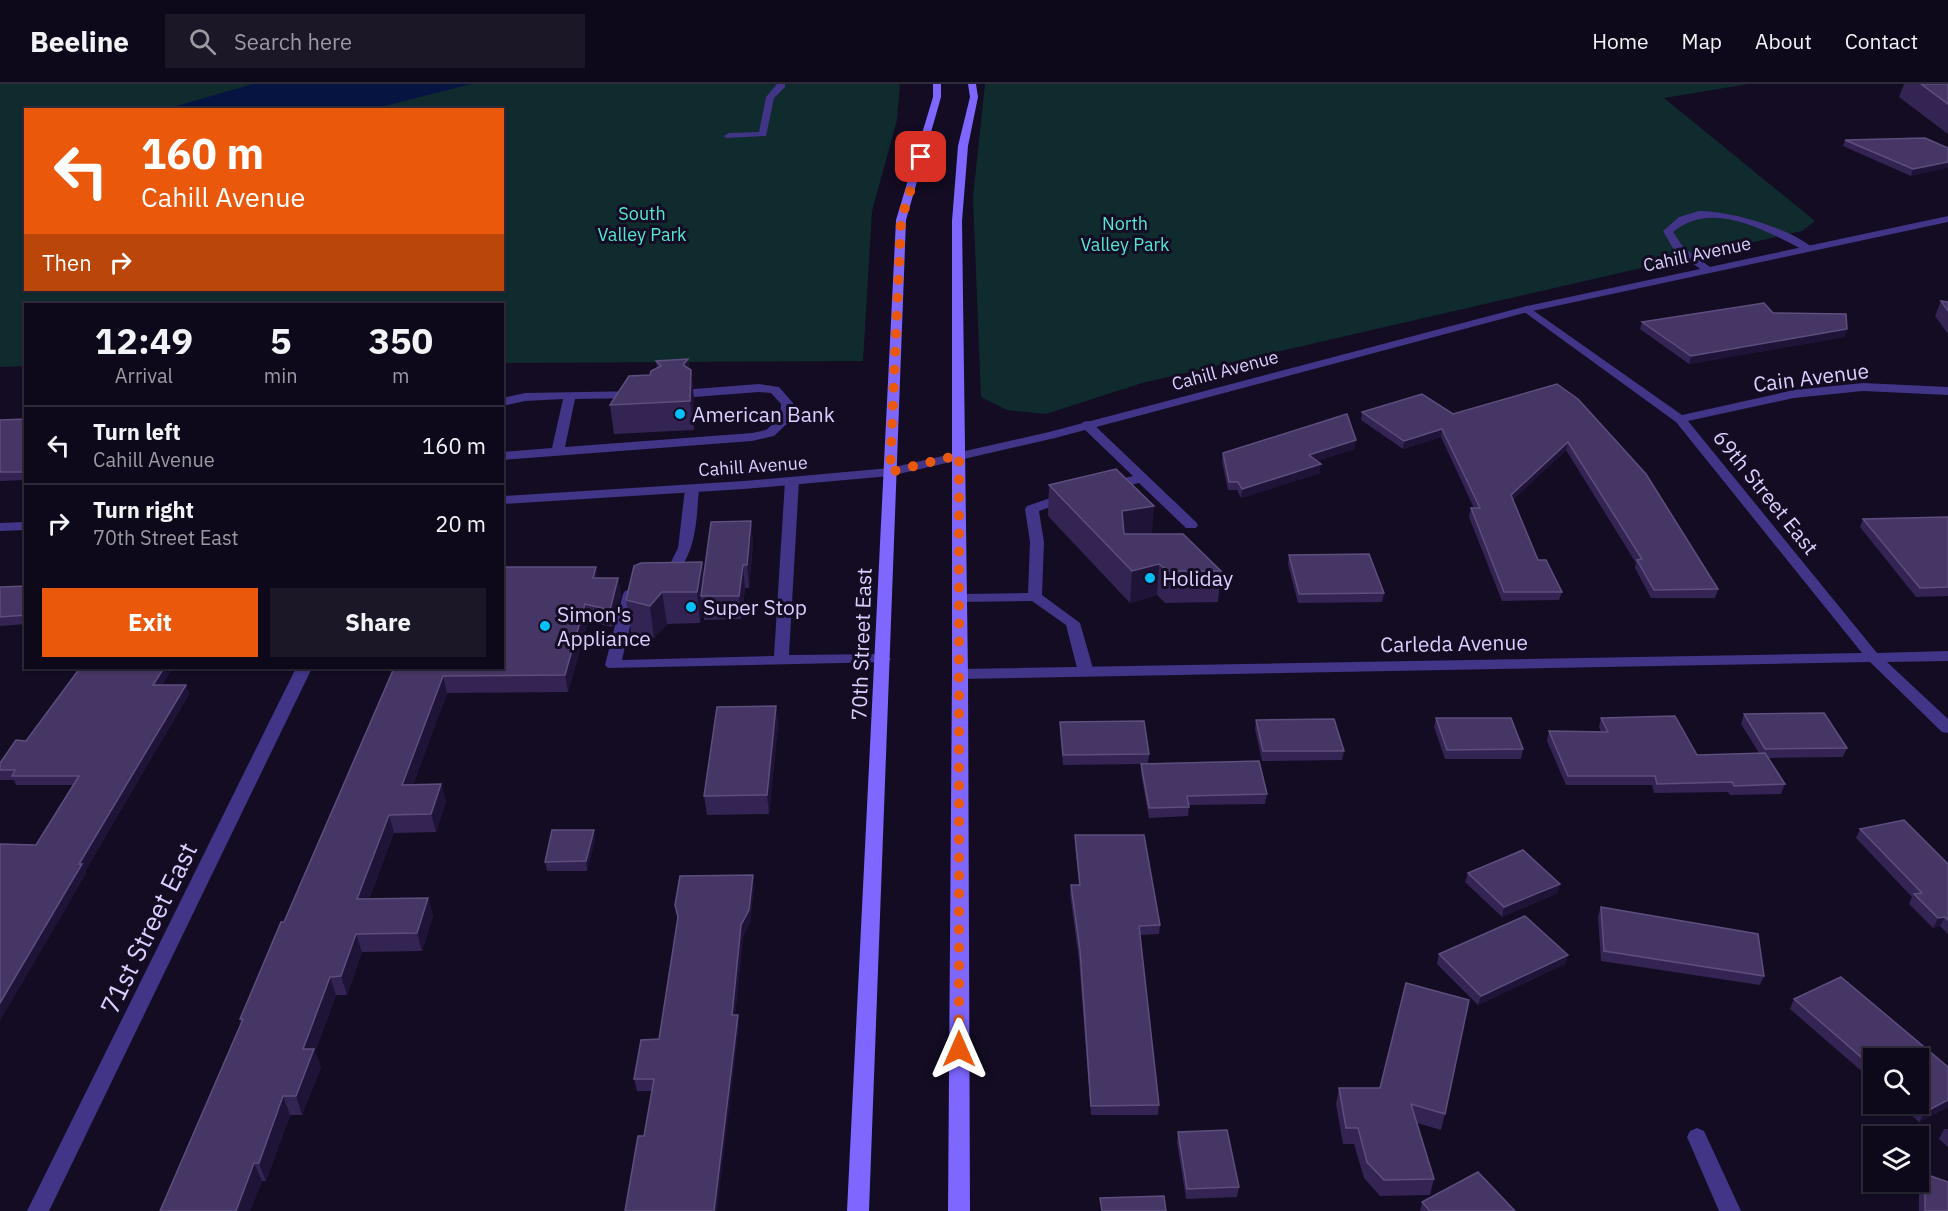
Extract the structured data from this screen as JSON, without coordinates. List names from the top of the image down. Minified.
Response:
{"streets":{"main road":["70th Street East"],"street":["Cahill Avenue","Cain Avenue","69th Street East","Carleda Avenue","71st Street East"]},"crossings":[["Cahill Avenue","69th Street East"],["Cahill Avenue","70th Street East"],["Cain Avenue","69th Street East"],["69th Street East","Carleda Avenue"]],"parks":["South Valley Park","North Valley Park"],"places":["American Bank","Holiday","Super Stop","Simon's Appliance"],"page":{"header":"Beeline","search":"Search here","nav":["Home","Map","About","Contact"],"turn":["160 m","Cahill Avenue"],"then":"Then","eta":["12:49","Arrival","5","min","350","m"],"list":[{"name":"Turn left","note":"Cahill Avenue","value":"160 m"},{"name":"Turn right","note":"70th Street East","value":"20 m"}],"buttons":["Exit","Share"]}}
